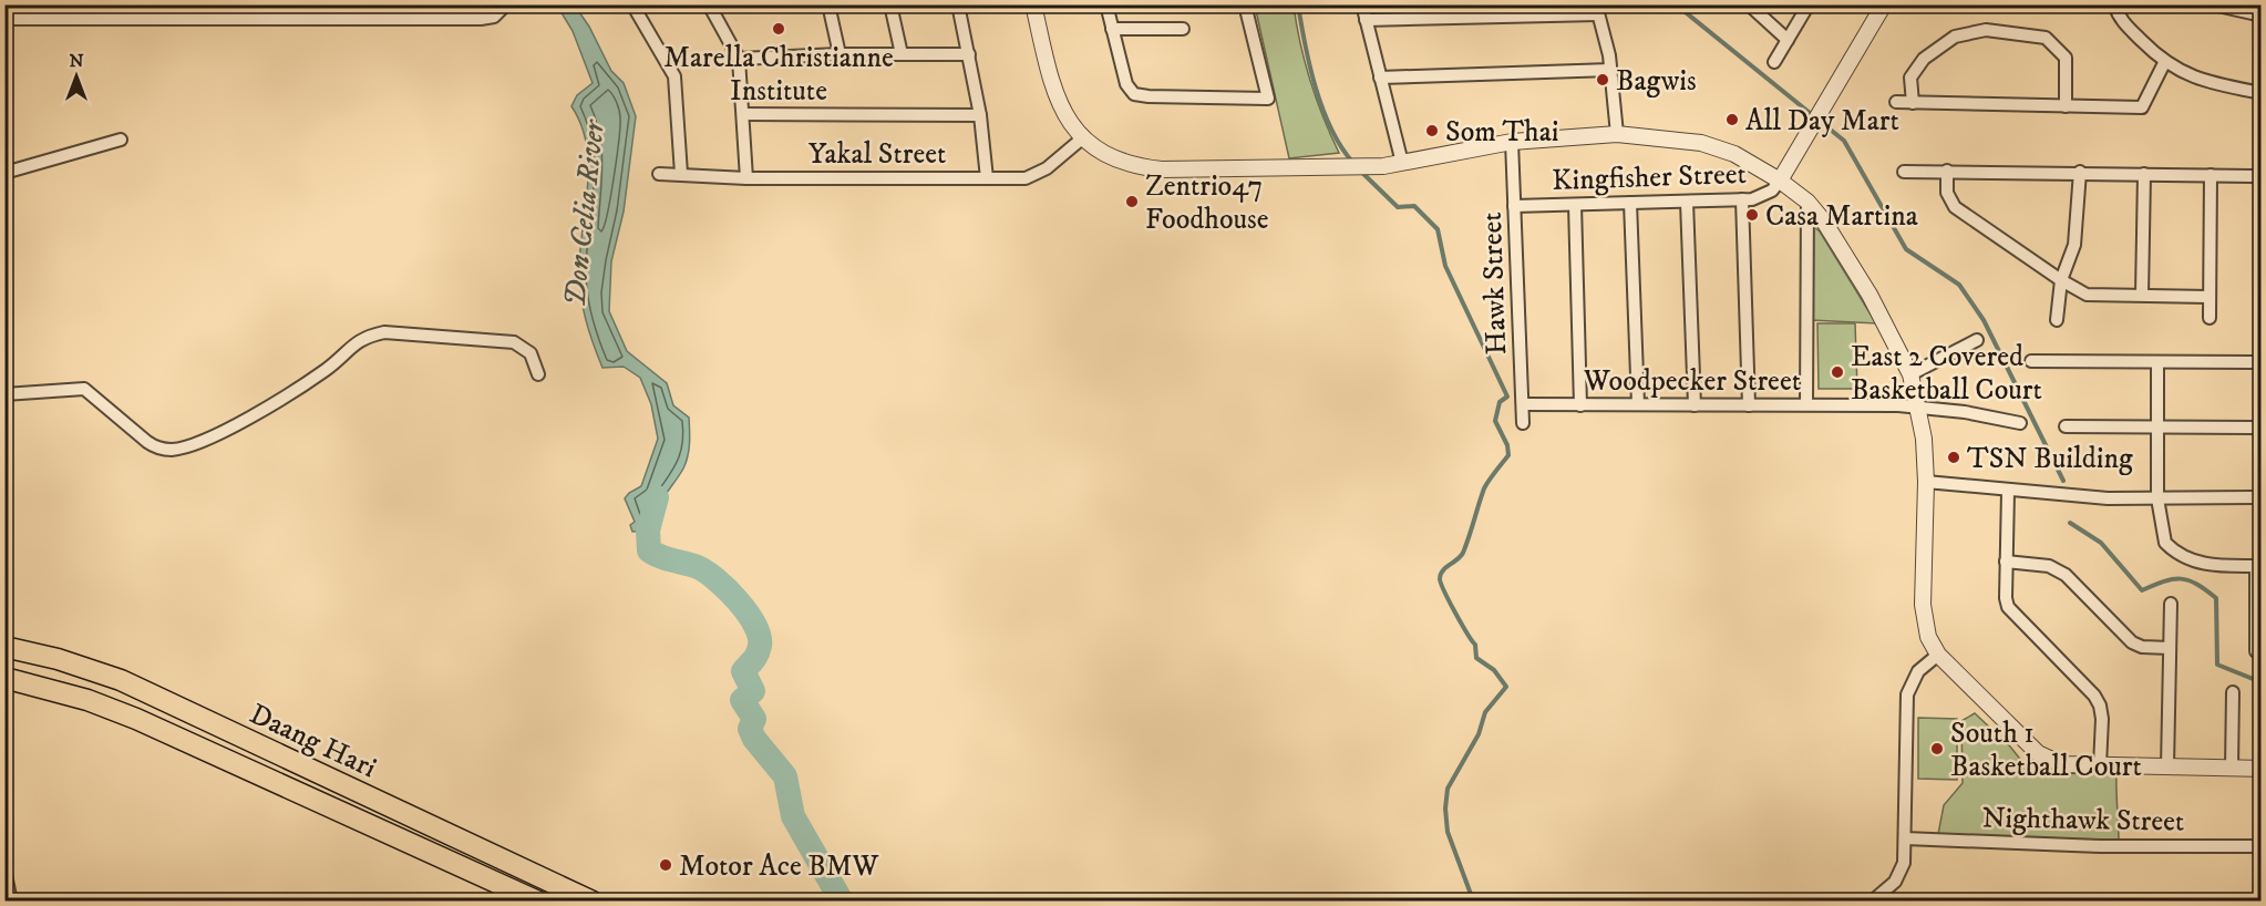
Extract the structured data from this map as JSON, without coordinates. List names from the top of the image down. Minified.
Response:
{"streets":{"main road":["Daang Hari"],"street":["Yakal Street","Kingfisher Street","Hawk Street","Woodpecker Street","Nighthawk Street"]},"crossings":[["Kingfisher Street","Hawk Street"],["Hawk Street","Woodpecker Street"]],"water":["Don Celia River"],"places":["Marella Christianne Institute","Bagwis","All Day Mart","Som Thai","Zentrio47 Foodhouse","Casa Martina","East 2 Covered Basketball Court","TSN Building","South 1 Basketball Court","Motor Ace BMW"],"north":"top"}
